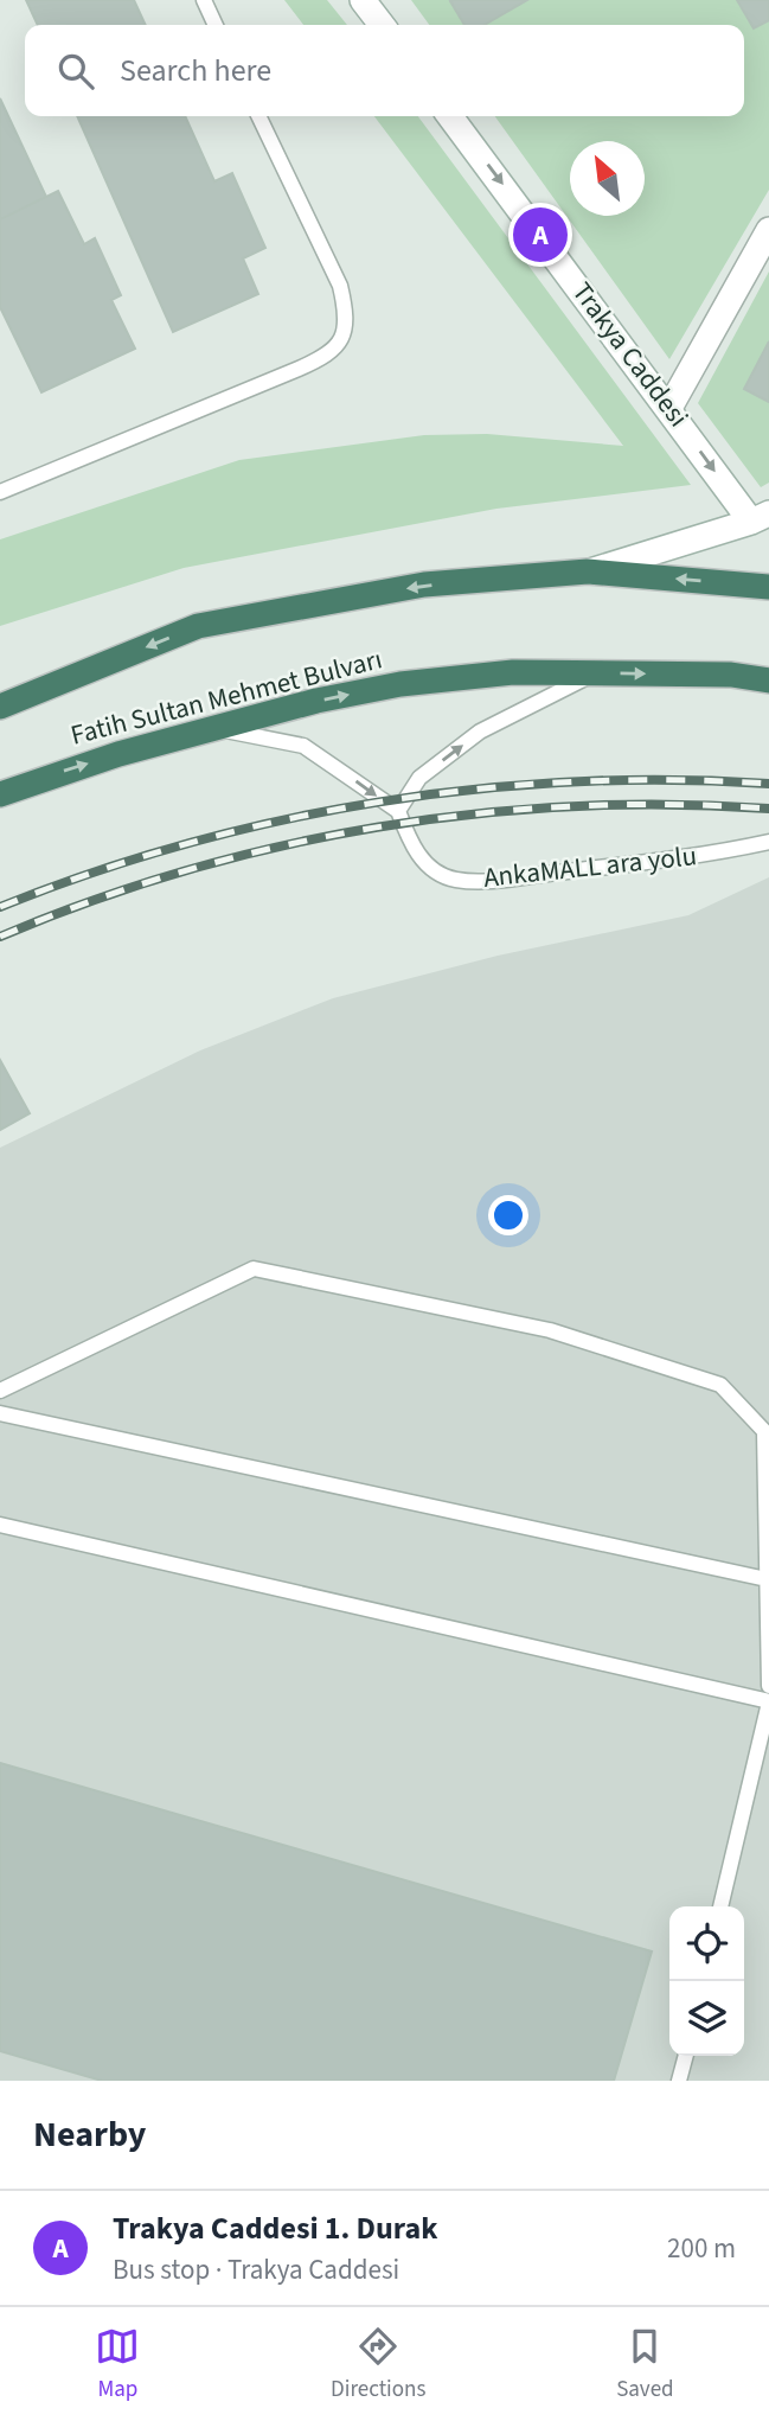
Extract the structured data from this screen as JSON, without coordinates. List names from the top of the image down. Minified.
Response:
{"streets":{"highway":["Fatih Sultan Mehmet Bulvarı"],"main road":["Trakya Caddesi"],"lane":["AnkaMALL ara yolu"]},"one_way":["Trakya Caddesi"],"north":"top left","page":{"search":"Search here","pins":"A","heading":"Nearby","list":[{"mark":"A","name":"Trakya Caddesi 1. Durak","note":"Bus stop · Trakya Caddesi","value":"200 m"}],"nav":["Map","Directions","Saved"]}}
